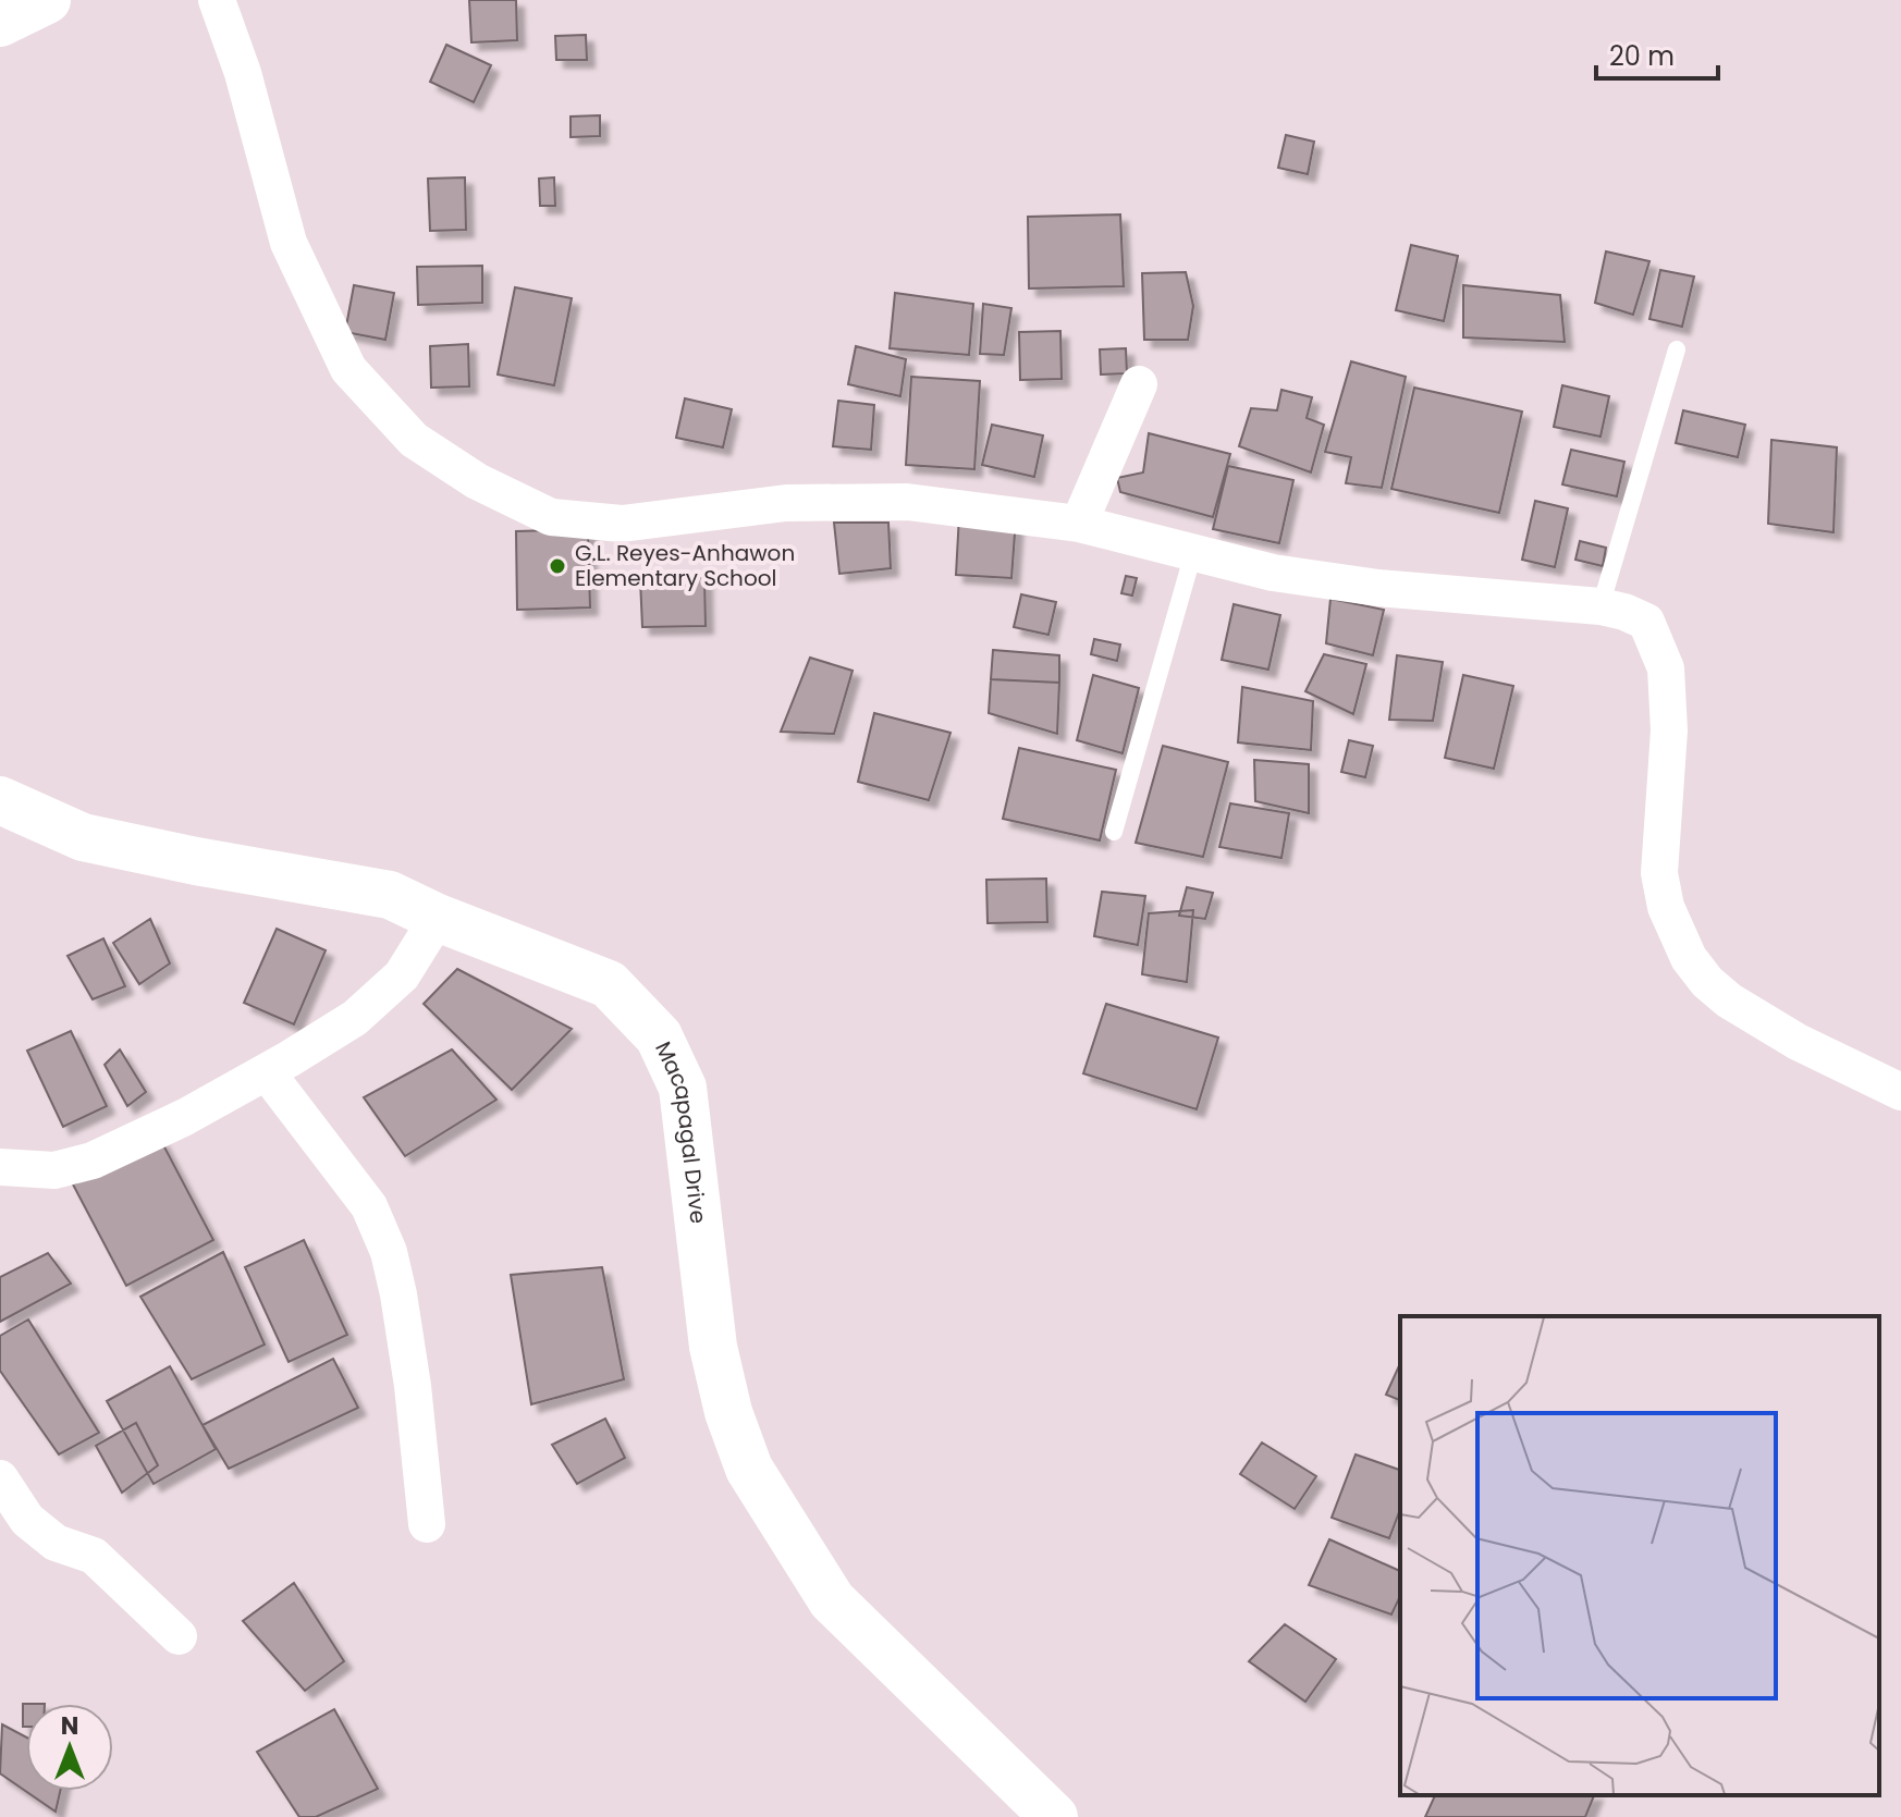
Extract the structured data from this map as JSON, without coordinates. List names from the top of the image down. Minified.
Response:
{"streets":{"main road":["Macapagal Drive"]},"places":["G.L. Reyes-Anhawon Elementary School"],"scale_bar":"20 m","north":"top"}
